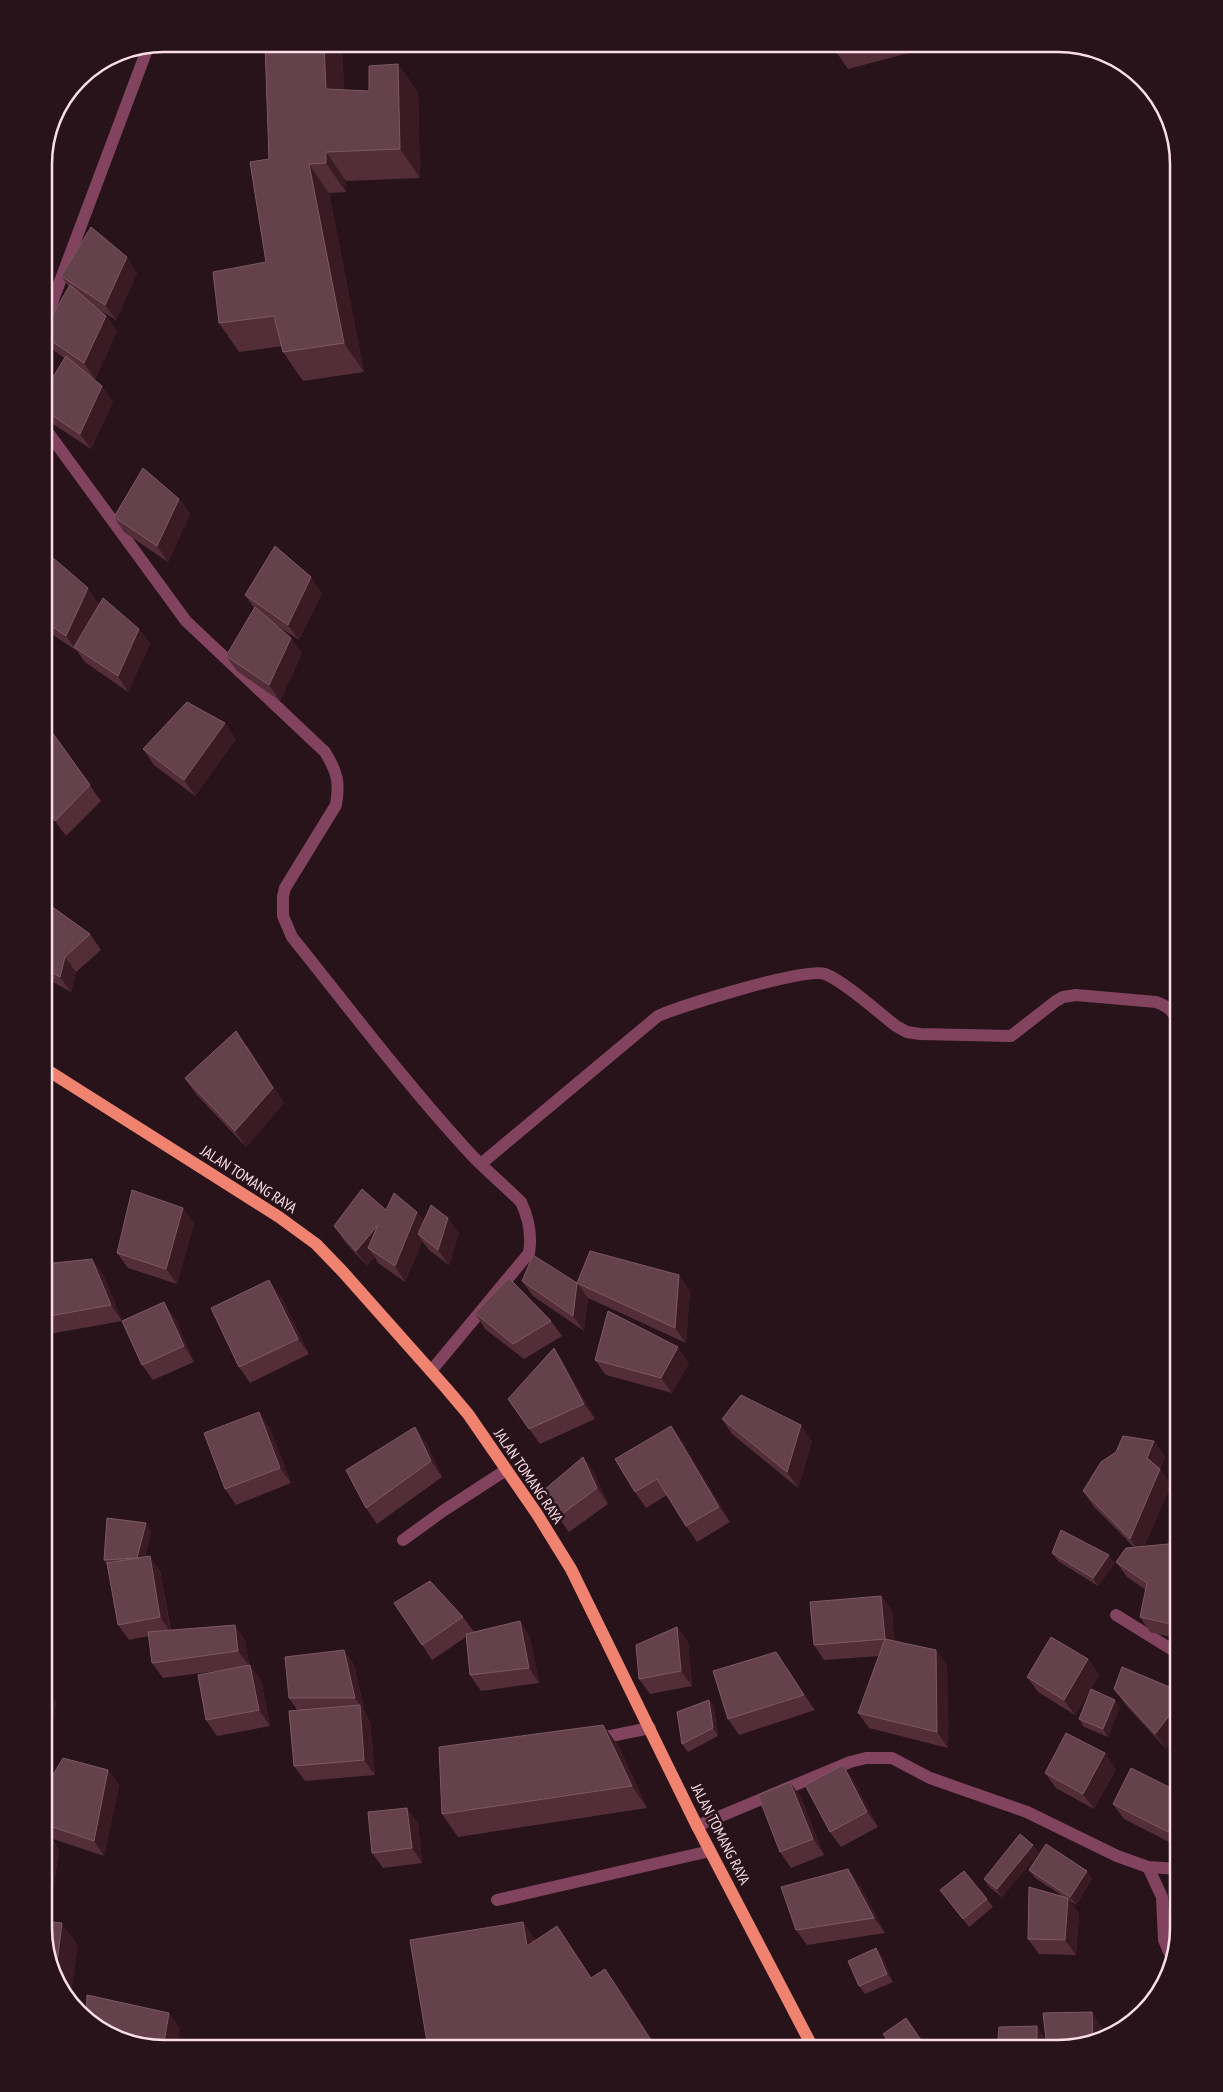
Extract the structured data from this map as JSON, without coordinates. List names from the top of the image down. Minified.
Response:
{"streets":{"main road":["JALAN TOMANG RAYA"]}}
